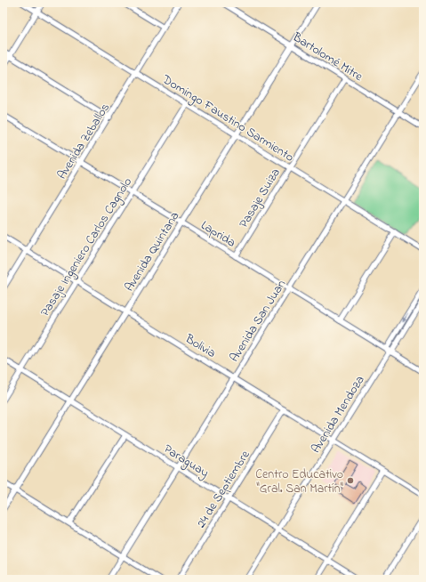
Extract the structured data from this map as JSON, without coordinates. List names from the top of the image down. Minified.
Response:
{"streets":{"street":["Bartolomé Mitre","Domingo Faustino Sarmiento","Avenida Zeballos","Pasaje Suiza","Laprida","Pasaje Ingeniero Carlos Cagnolo","Avenida Quintana","Avenida San Juan","Bolivia","Avenida Mendoza","Paraguay","24 de Septiembre"]},"crossings":[["Bartolomé Mitre","Pasaje Suiza"],["Bartolomé Mitre","Avenida Quintana"],["Bartolomé Mitre","Avenida San Juan"],["Domingo Faustino Sarmiento","Avenida Zeballos"],["Domingo Faustino Sarmiento","Pasaje Suiza"],["Domingo Faustino Sarmiento","Pasaje Ingeniero Carlos Cagnolo"],["Domingo Faustino Sarmiento","Avenida Quintana"],["Domingo Faustino Sarmiento","Avenida San Juan"],["Avenida Zeballos","Laprida"],["Avenida Zeballos","Bolivia"],["Pasaje Suiza","Laprida"],["Laprida","Pasaje Ingeniero Carlos Cagnolo"],["Laprida","Avenida Quintana"],["Laprida","Avenida San Juan"],["Laprida","Avenida Mendoza"],["Pasaje Ingeniero Carlos Cagnolo","Bolivia"],["Pasaje Ingeniero Carlos Cagnolo","Paraguay"],["Avenida Quintana","Bolivia"],["Avenida Quintana","Paraguay"],["Avenida San Juan","Bolivia"],["Avenida San Juan","Paraguay"],["Bolivia","Avenida Mendoza"],["Bolivia","24 de Septiembre"],["Avenida Mendoza","Paraguay"],["Paraguay","24 de Septiembre"]],"places":["Centro Educativo \"Gral. San Martín\""]}
